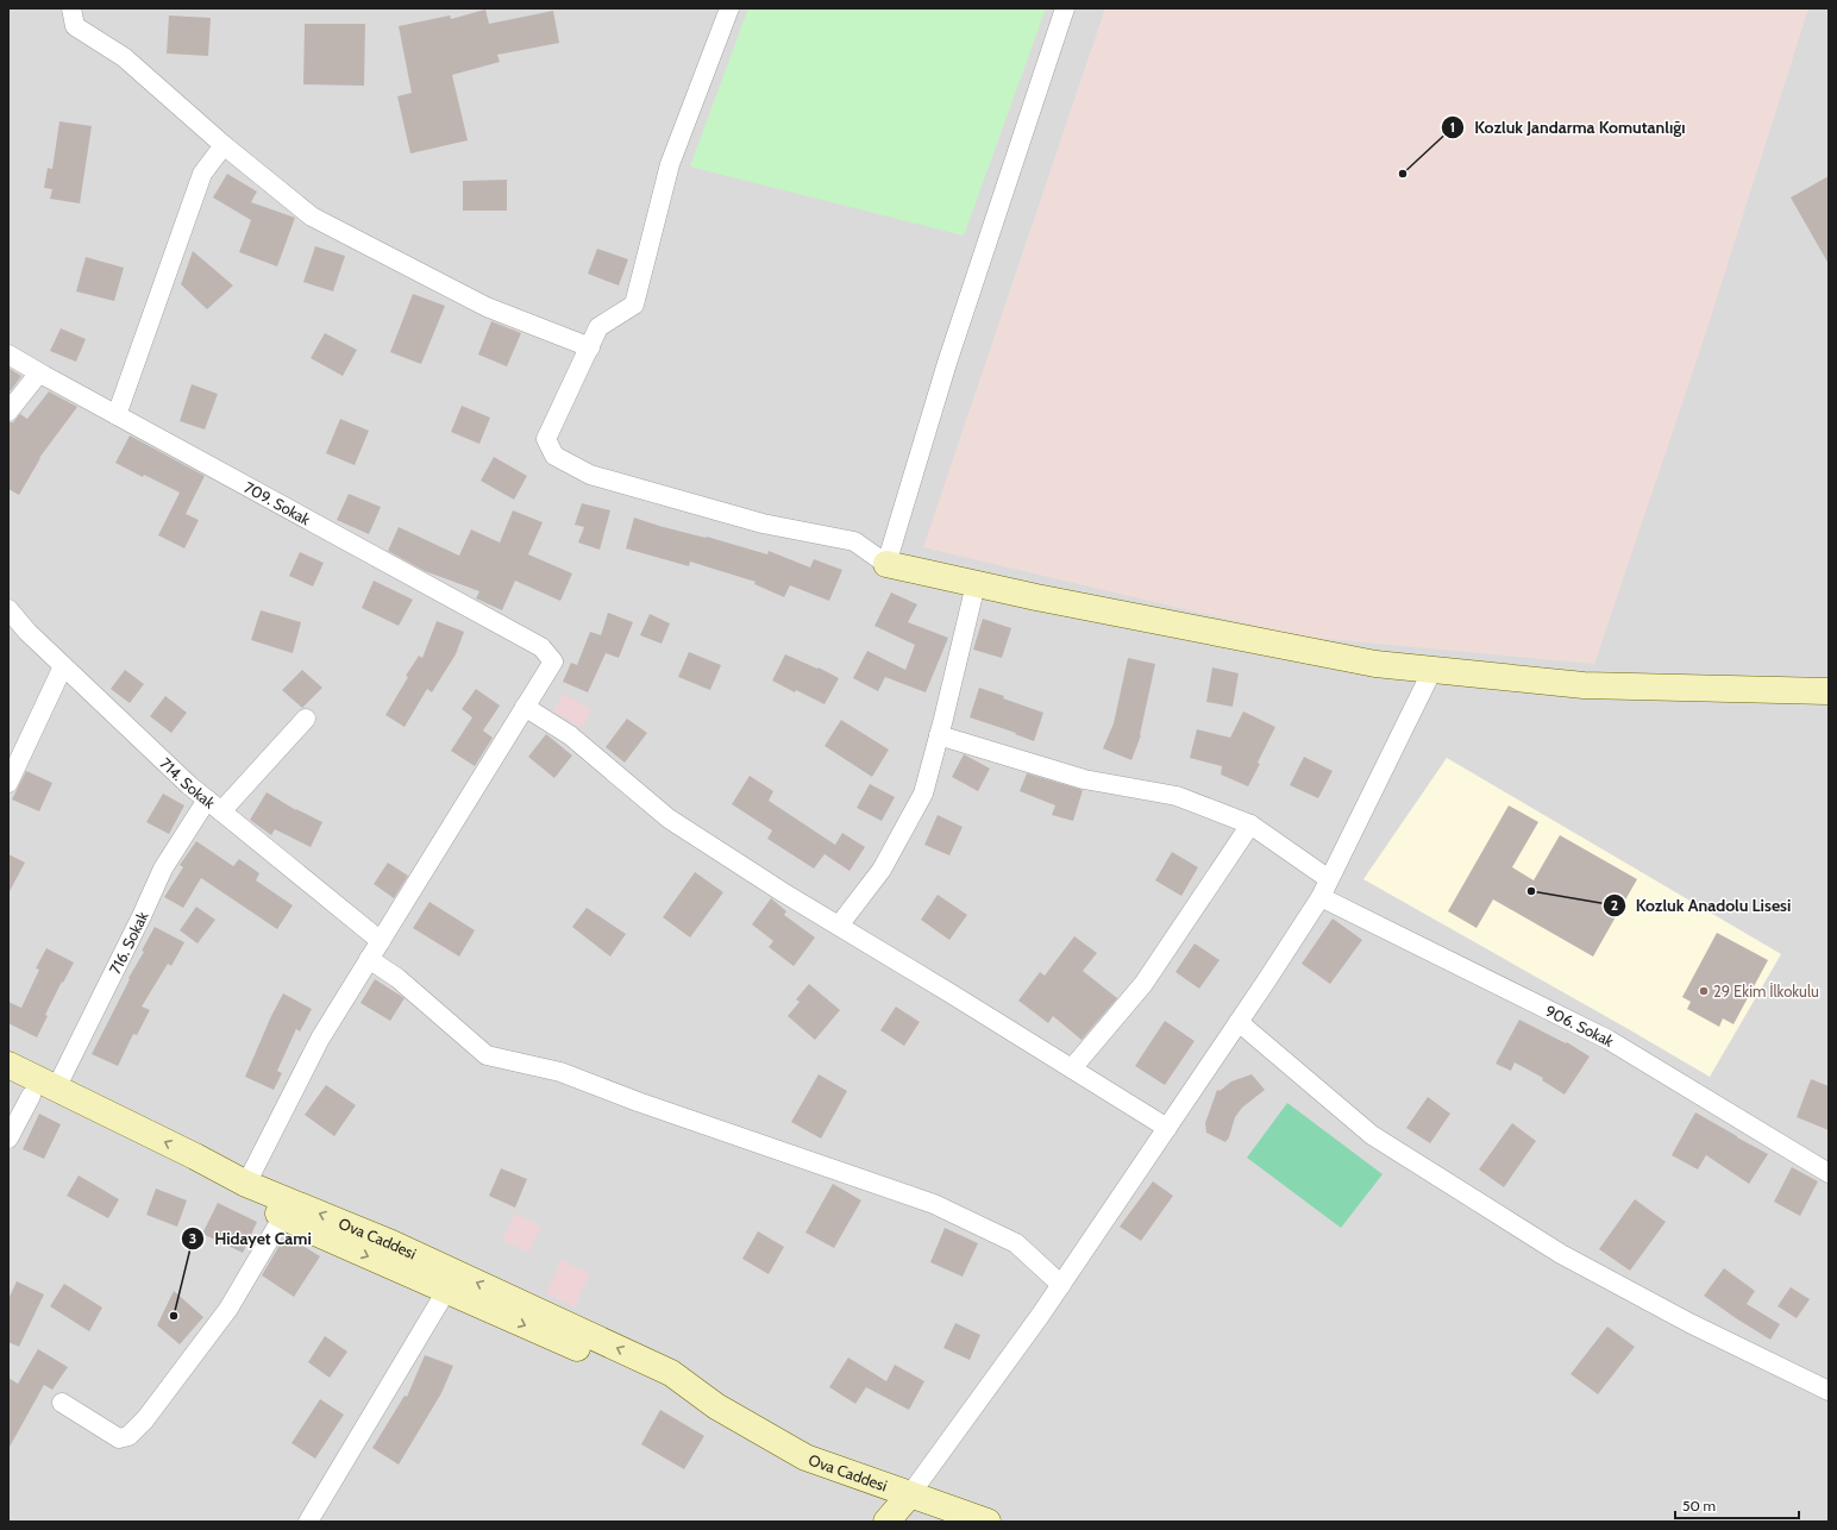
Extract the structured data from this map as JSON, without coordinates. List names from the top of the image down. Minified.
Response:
{"streets":{"street":["709. Sokak","714. Sokak","716. Sokak","906. Sokak","Ova Caddesi"]},"crossings":[["714. Sokak","716. Sokak"],["716. Sokak","Ova Caddesi"]],"places":["Kozluk Jandarma Komutanlığı","Kozluk Anadolu Lisesi","29 Ekim İlkokulu","Hidayet Cami"],"scale_bar":"50 m"}
